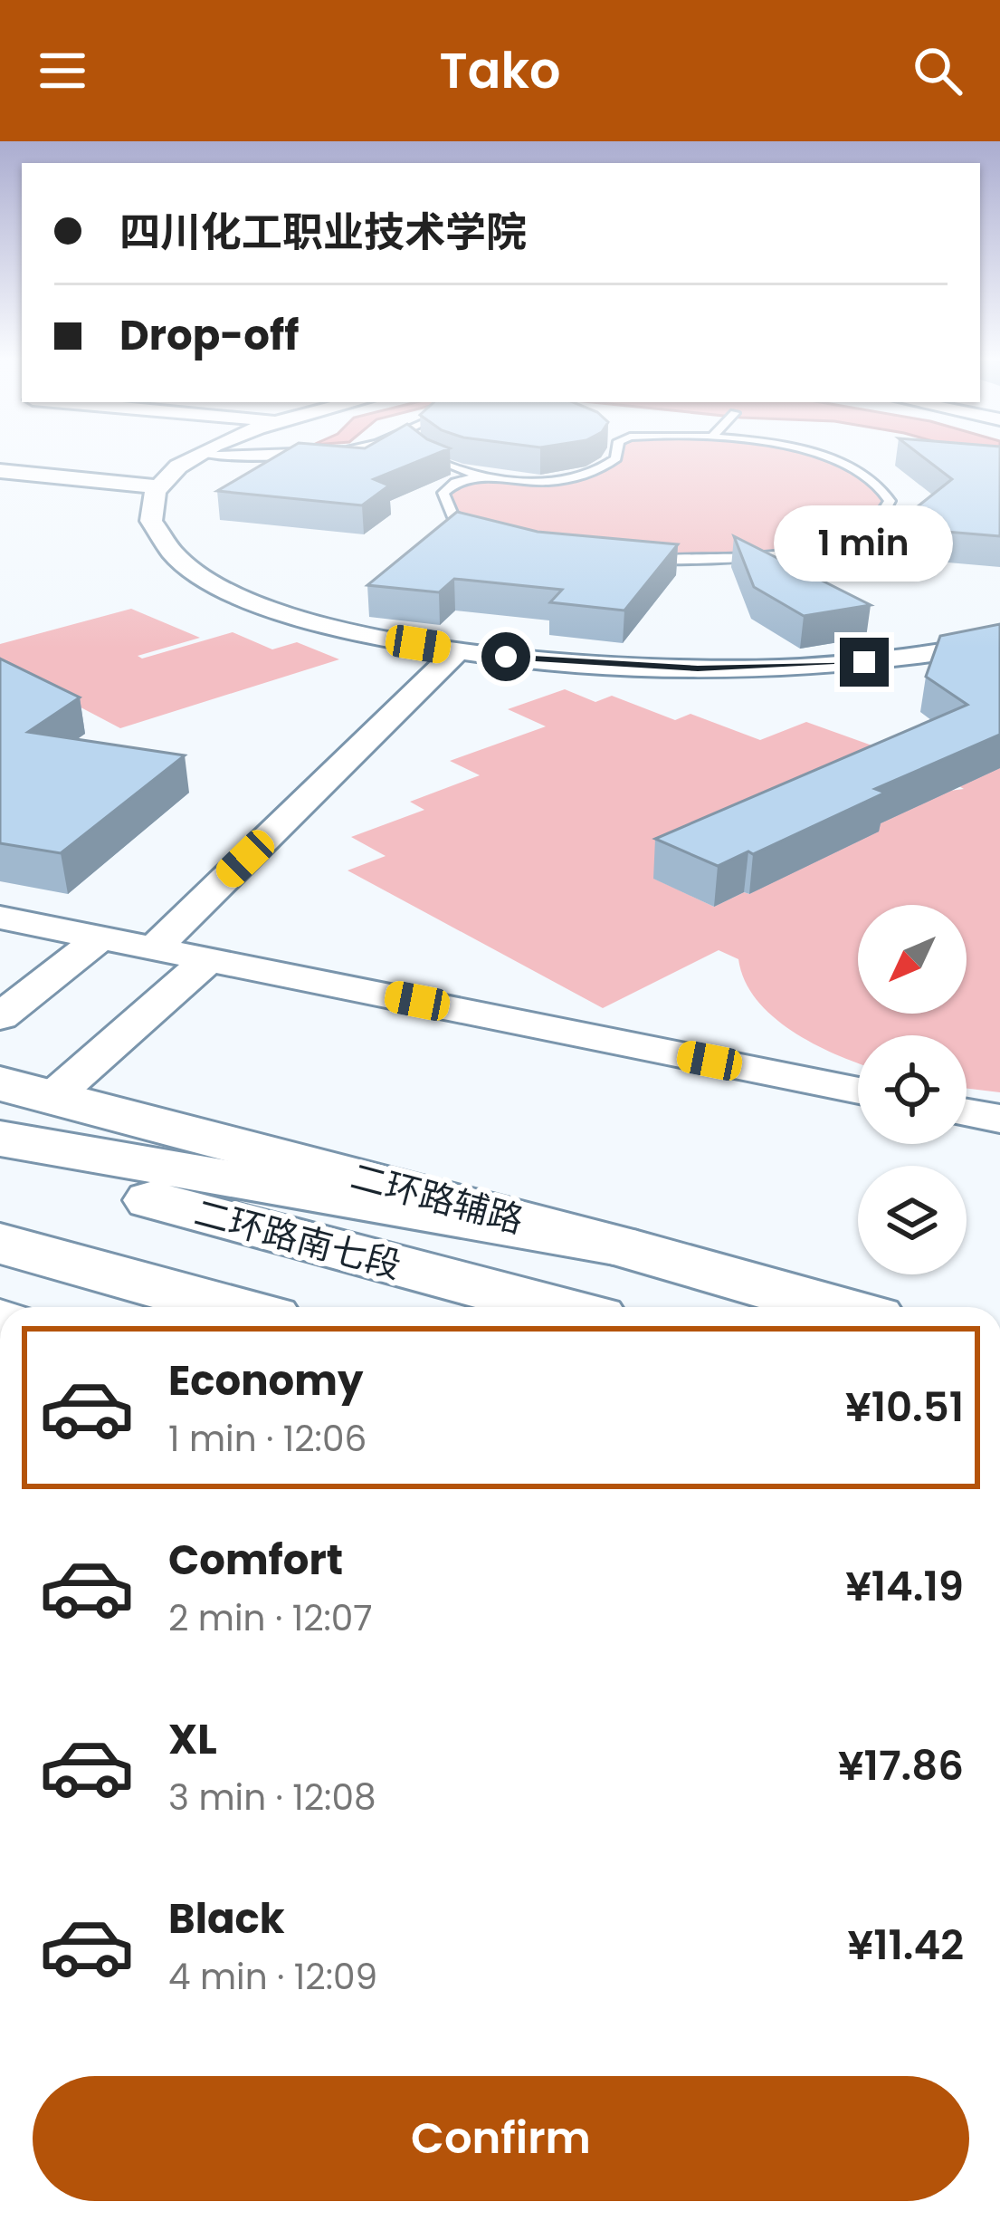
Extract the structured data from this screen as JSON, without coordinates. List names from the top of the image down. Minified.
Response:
{"streets":{"main road":["二环路辅路","二环路南七段"]},"north":"bottom left","page":{"header":"Tako","banner":["四川化工职业技术学院","Drop-off"],"bubble":"1 min","list":[{"name":"Economy","note":"1 min · 12:06","value":"¥10.51"},{"name":"Comfort","note":"2 min · 12:07","value":"¥14.19"},{"name":"XL","note":"3 min · 12:08","value":"¥17.86"},{"name":"Black","note":"4 min · 12:09","value":"¥11.42"}],"buttons":"Confirm"}}
